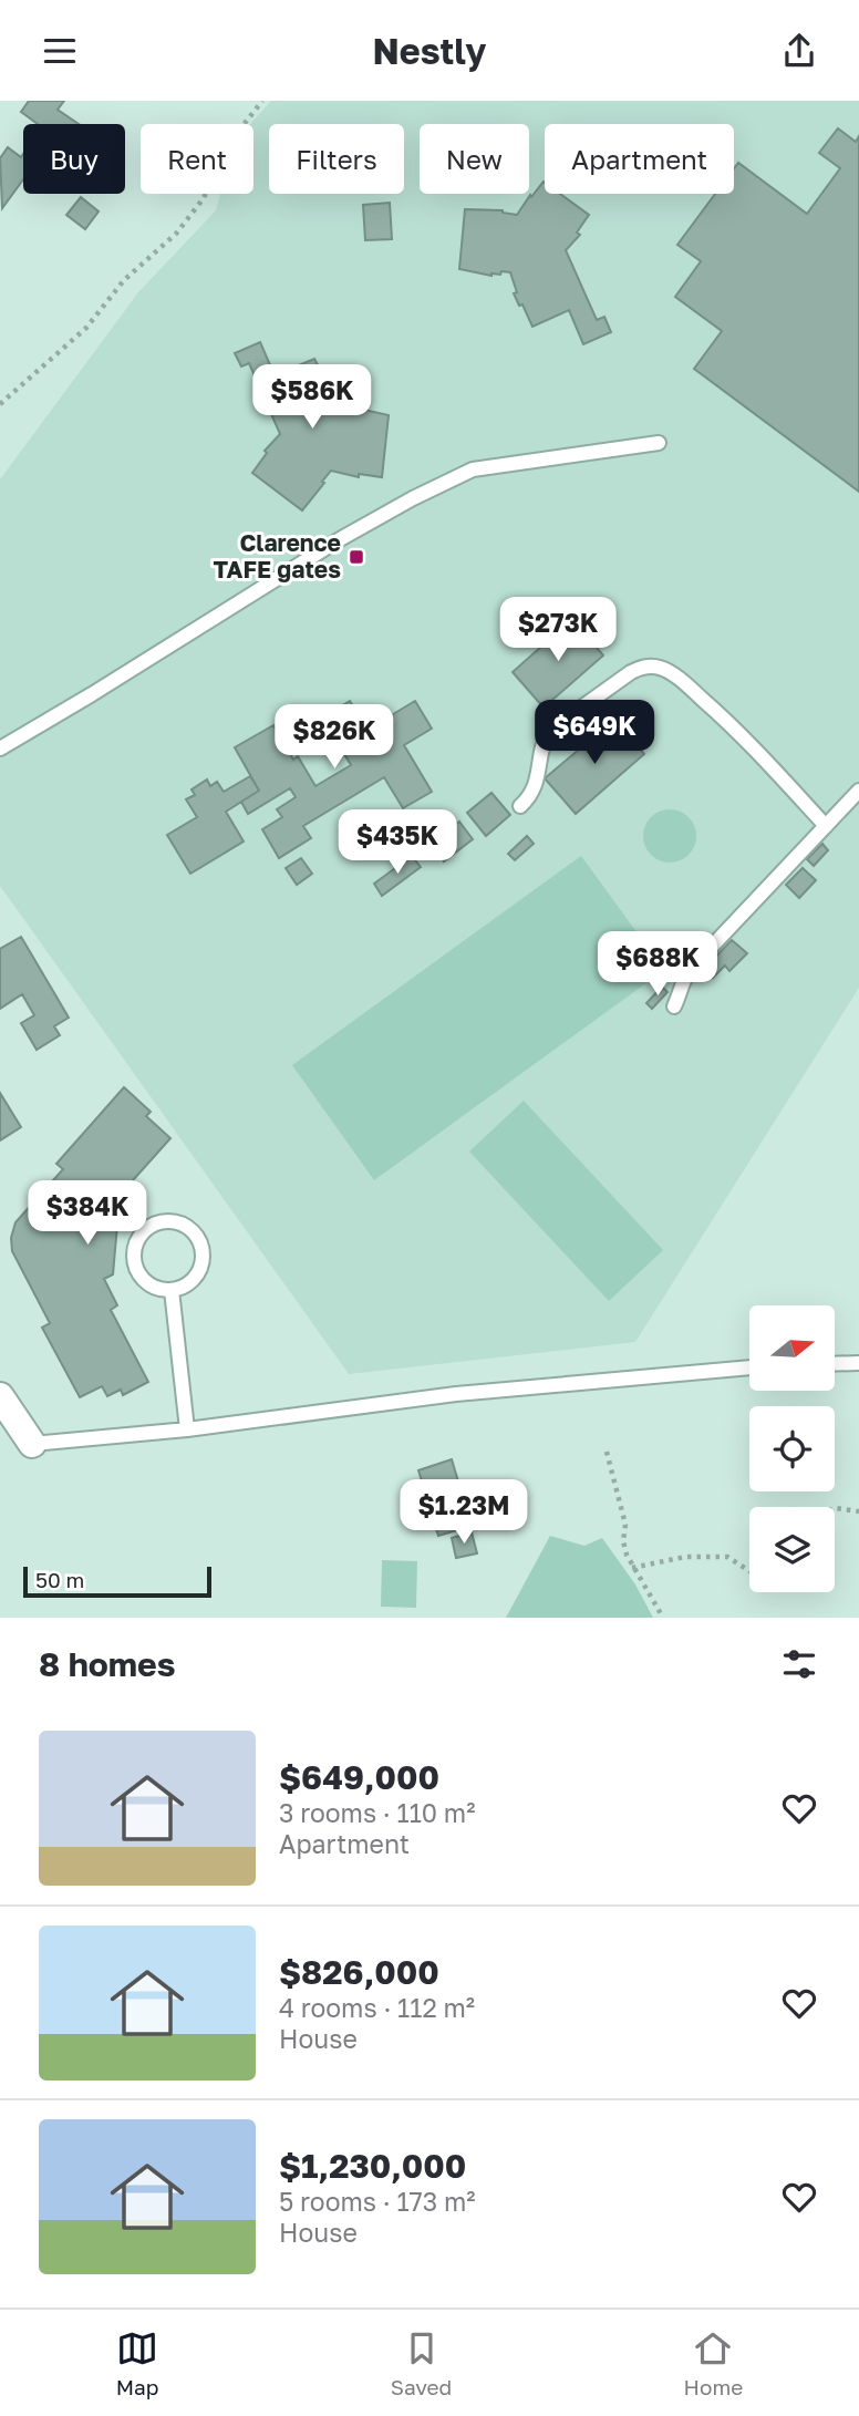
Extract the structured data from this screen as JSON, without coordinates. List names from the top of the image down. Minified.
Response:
{"places":{"transit":["Clarence TAFE gates"]},"scale_bar":"50 m","north":"right","page":{"header":"Nestly","chip":["Buy","Rent","Filters","New","Apartment"],"price":["$586K","$273K","$649K","$826K","$435K","$688K","$384K","$1.23M"],"scale":"50 m","heading":"8 homes","list":[{"name":"$649,000","note":"3 rooms · 110 m² · Apartment"},{"name":"$826,000","note":"4 rooms · 112 m² · House"},{"name":"$1,230,000","note":"5 rooms · 173 m² · House"}],"tabs":["Map","Saved","Home"]}}
